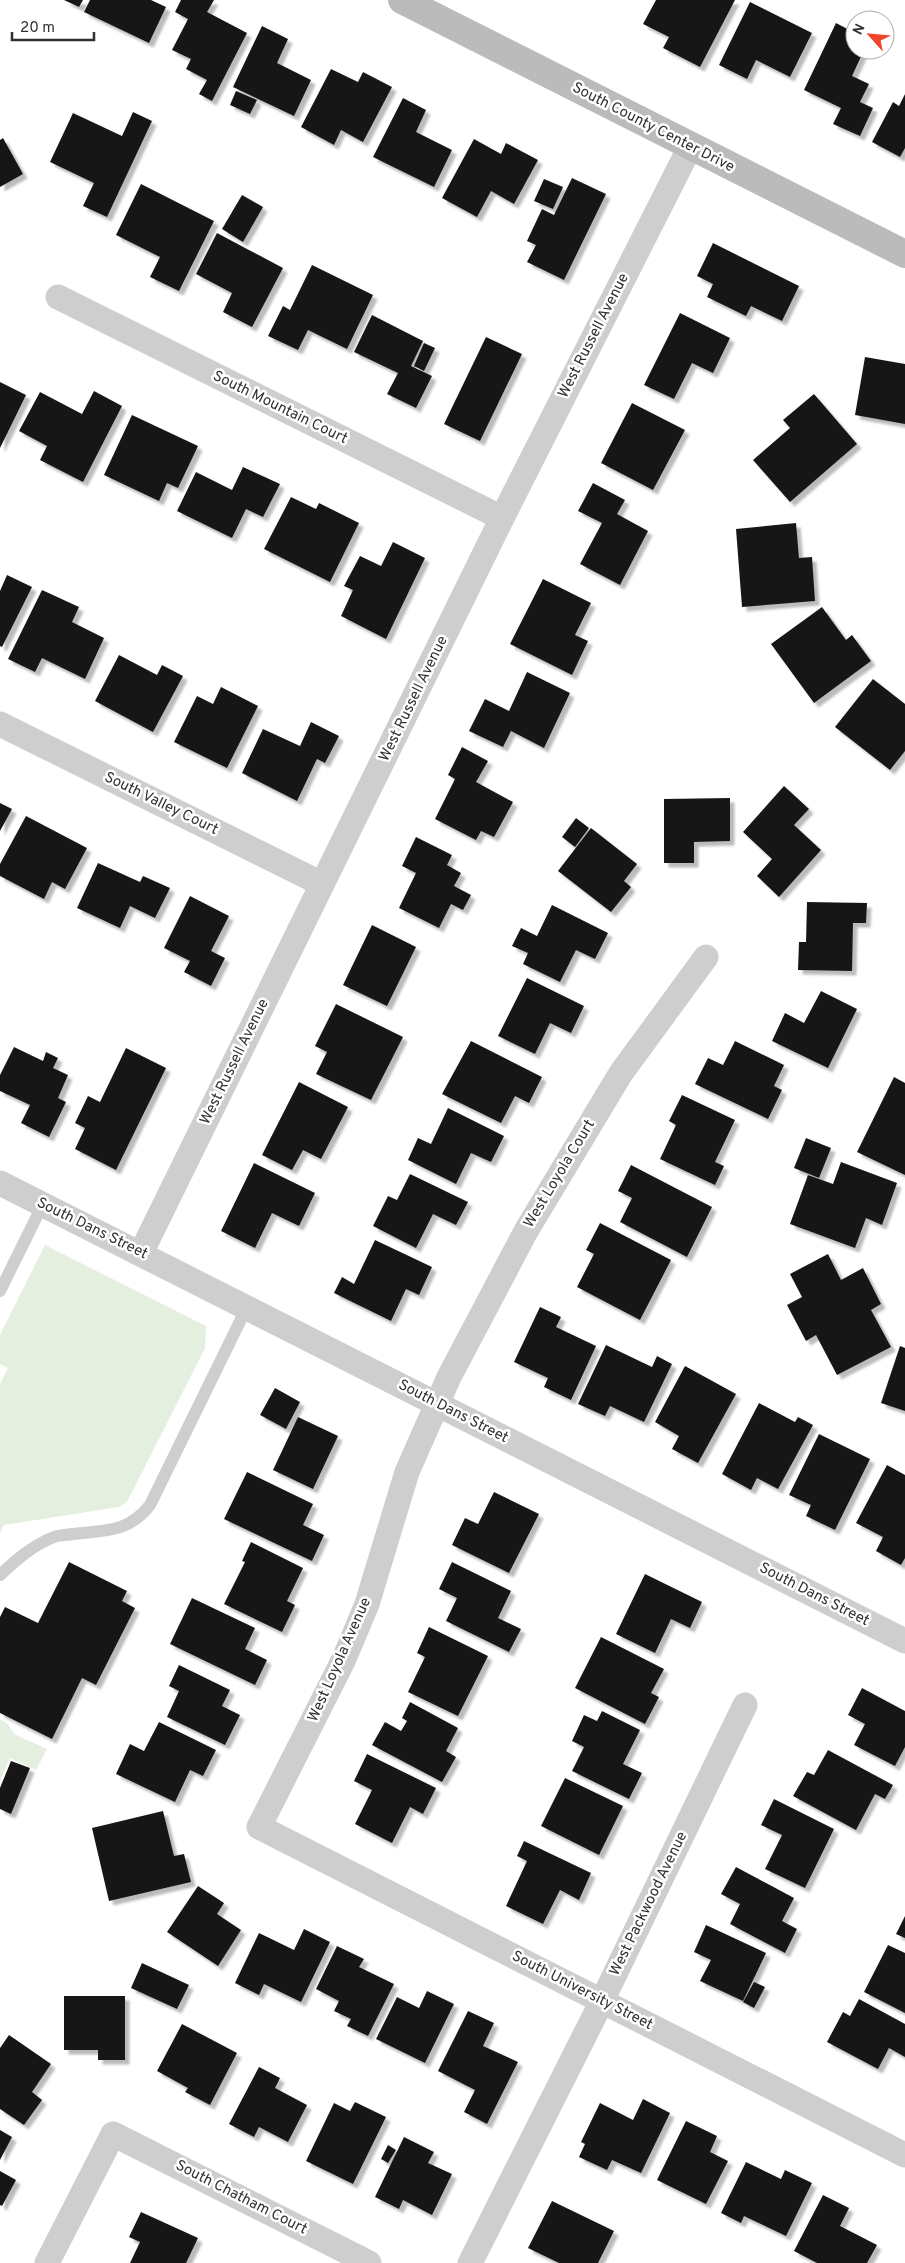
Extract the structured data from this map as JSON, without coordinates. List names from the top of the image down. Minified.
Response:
{"streets":{"street":["South County Center Drive","West Russell Avenue","South Mountain Court","South Valley Court","West Loyola Court","South Dans Street","West Loyola Avenue","West Packwood Avenue","South University Street","South Chatham Court"]},"crossings":[["South County Center Drive","West Russell Avenue"],["West Russell Avenue","South Mountain Court"],["West Russell Avenue","South Valley Court"],["West Russell Avenue","South Dans Street"],["West Loyola Court","South Dans Street"],["West Loyola Court","West Loyola Avenue"],["South Dans Street","West Loyola Avenue"],["West Loyola Avenue","South University Street"],["West Packwood Avenue","South University Street"]],"scale_bar":"20 m","north":"top left"}
